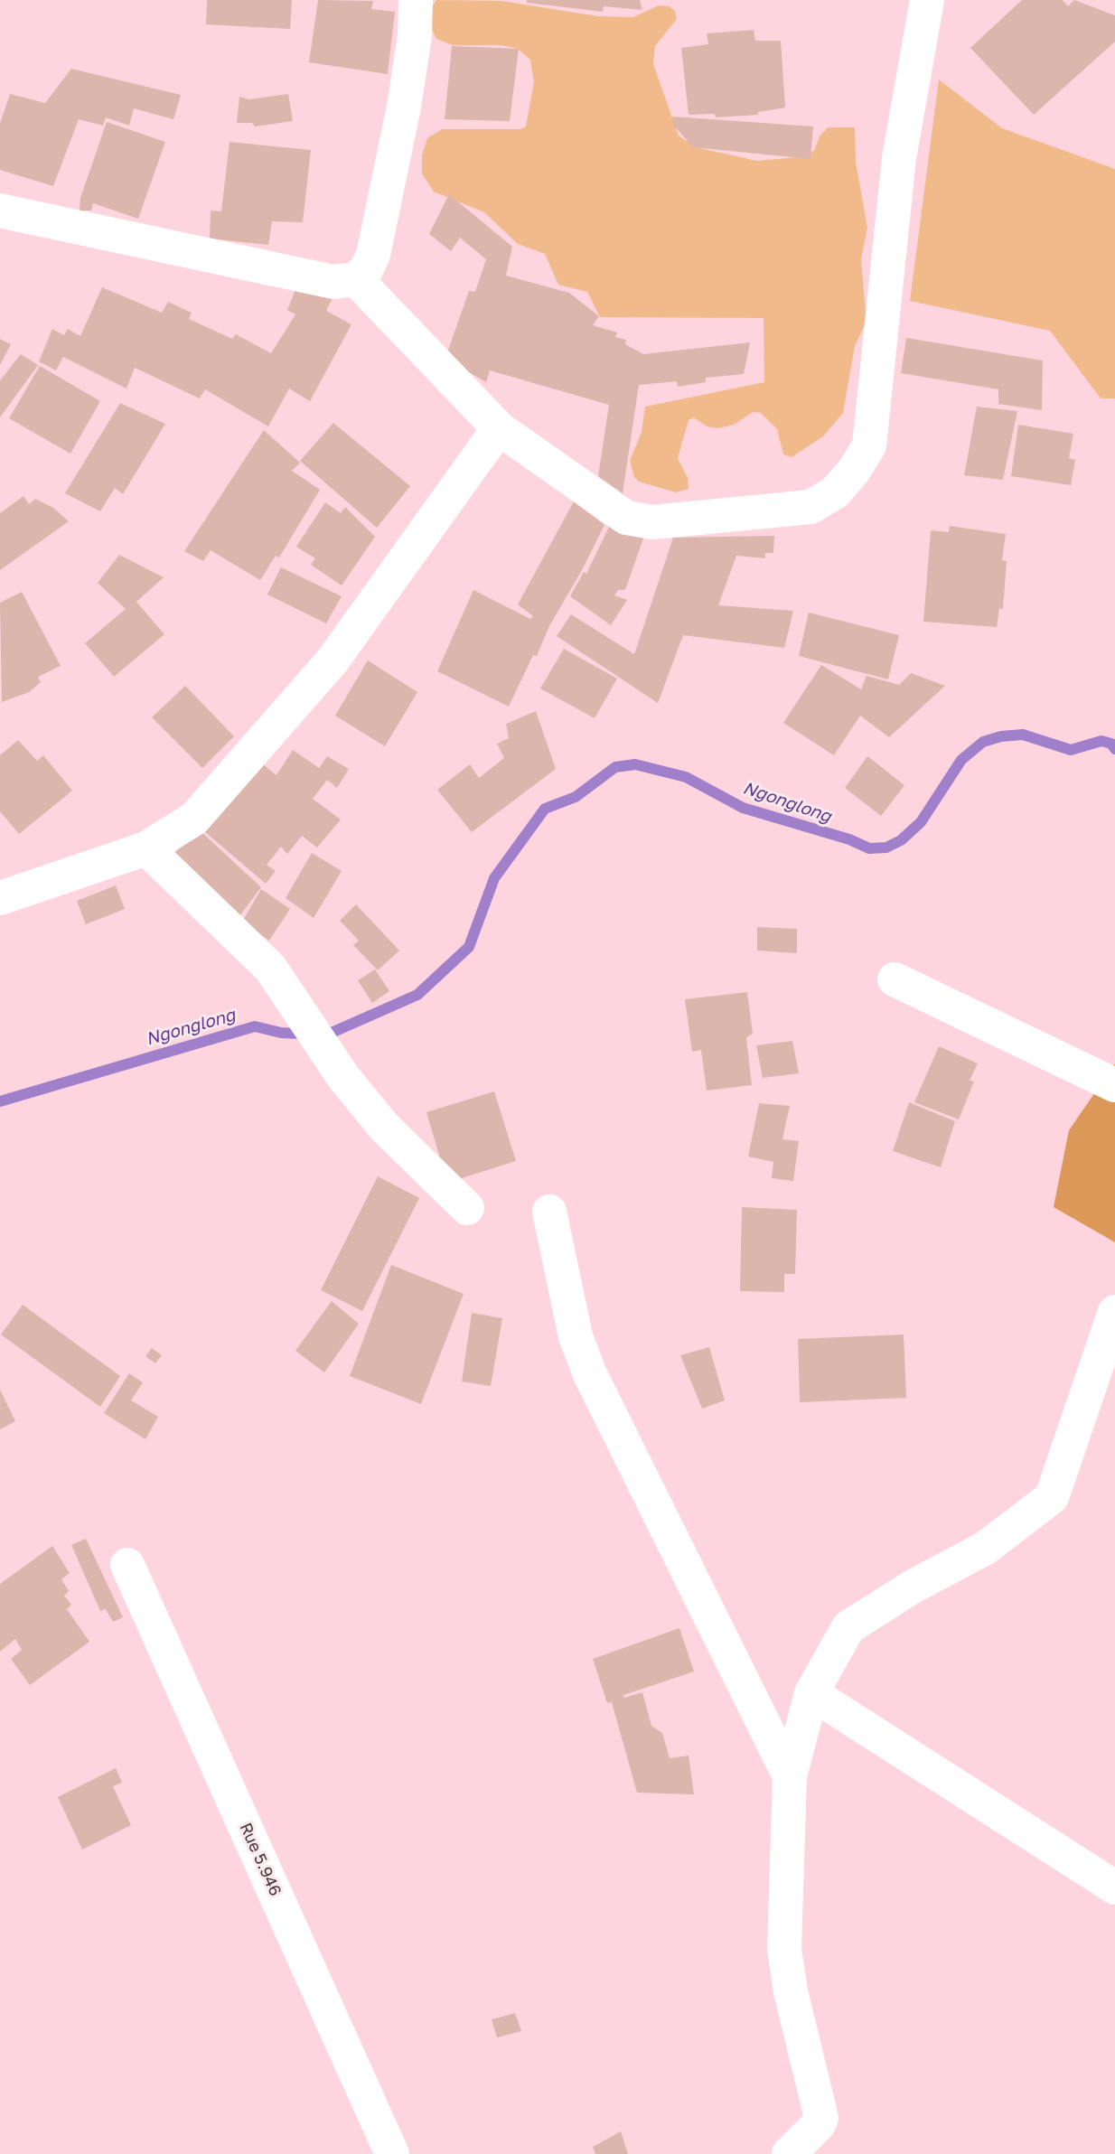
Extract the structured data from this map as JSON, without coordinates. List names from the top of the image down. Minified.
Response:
{"streets":{"street":["Rue 5.946"]},"water":["Ngonglong"]}
